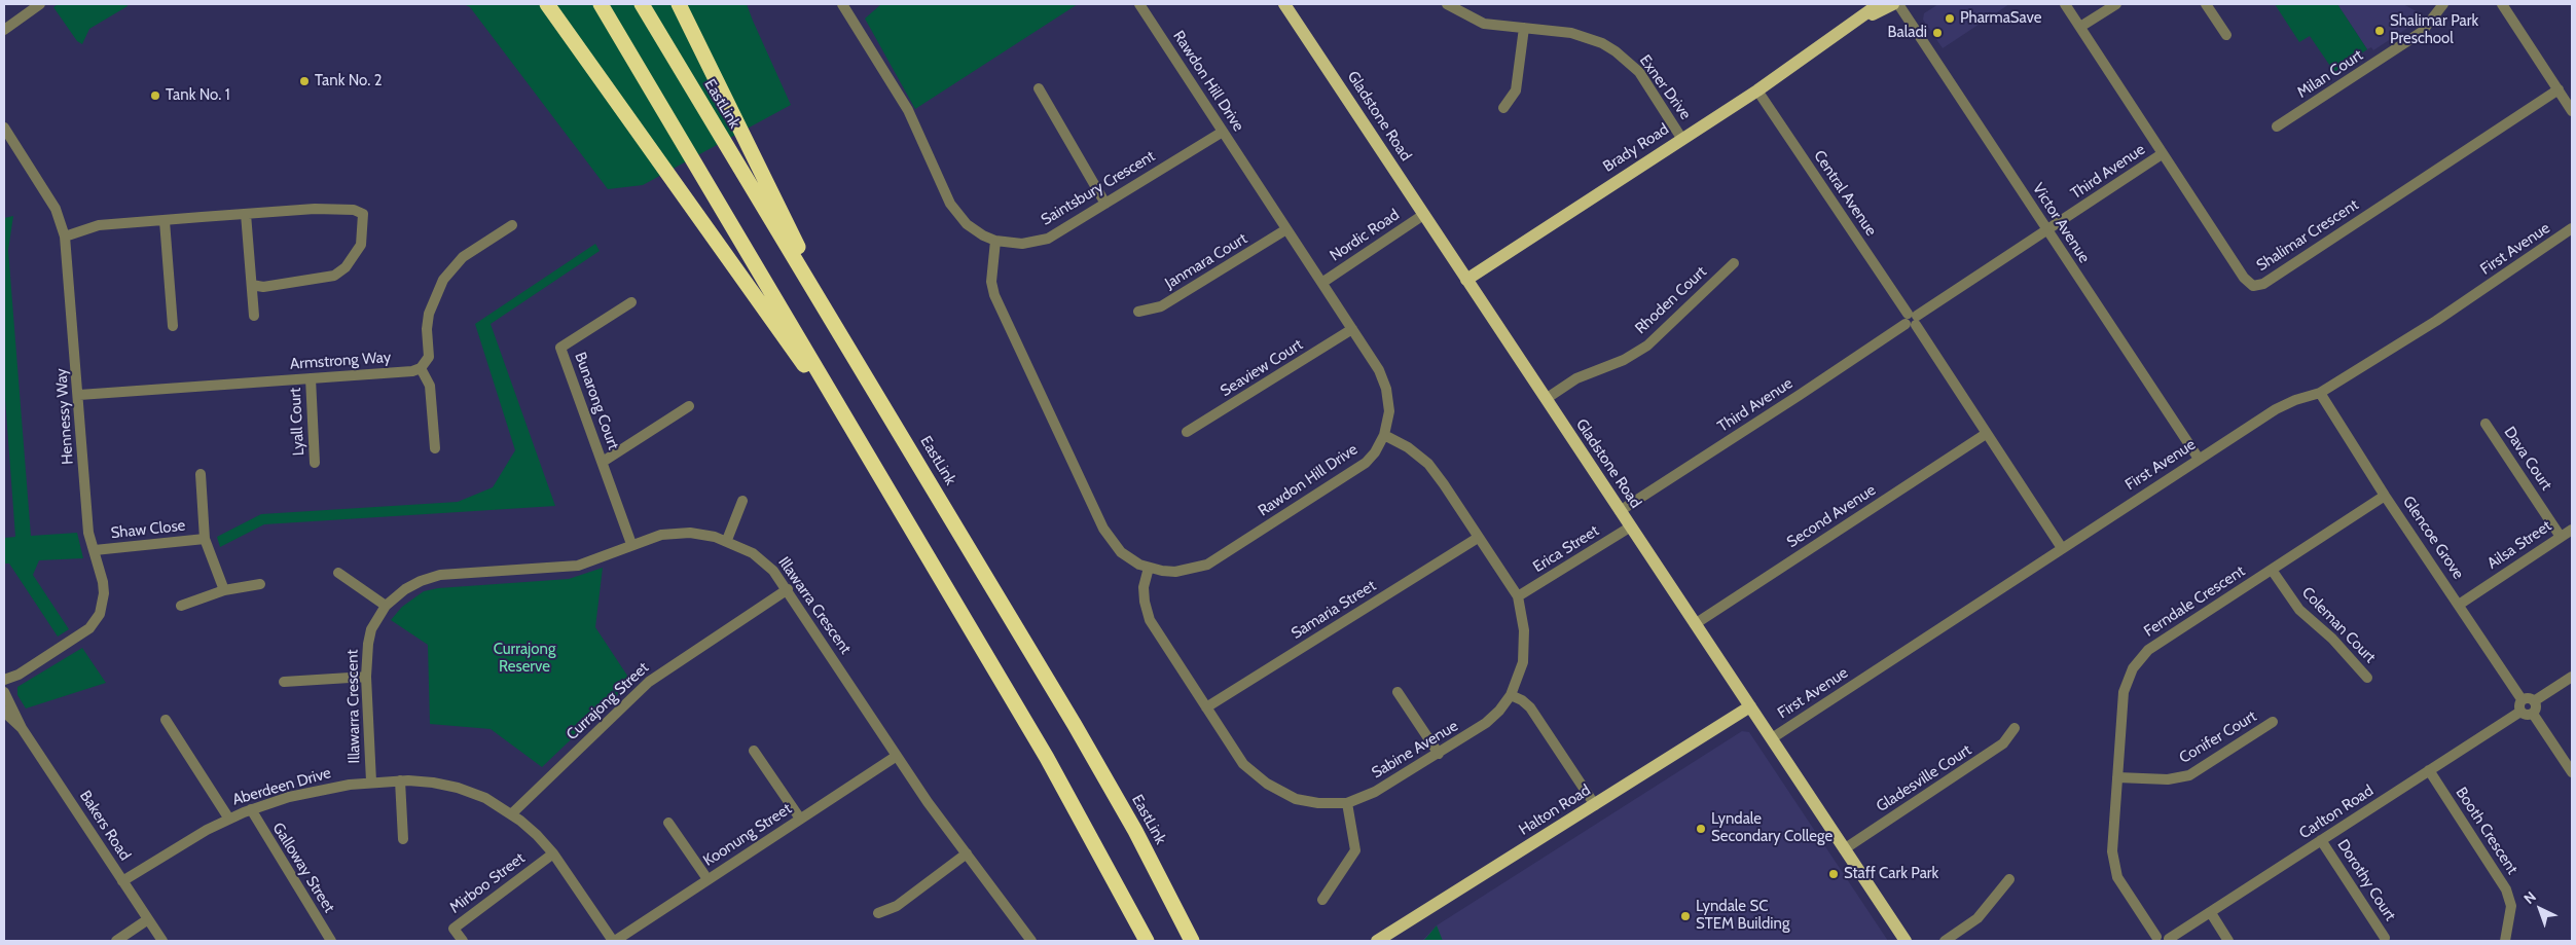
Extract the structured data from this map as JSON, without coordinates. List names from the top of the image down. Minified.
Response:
{"streets":{"highway":["EastLink"],"main road":["Gladstone Road","Brady Road","Halton Road"],"street":["Milan Court","Rawdon Hill Drive","Exner Drive","Third Avenue","Saintsbury Crescent","Central Avenue","Victor Avenue","Nordic Road","Shalimar Crescent","First Avenue","Janmara Court","Rhoden Court","Armstrong Way","Seaview Court","Bunarong Court","Hennessy Way","Lyall Court","Dava Court","Second Avenue","Shaw Close","Glencoe Grove","Ailsa Street","Erica Street","Ferndale Crescent","Illawarra Crescent","Samaria Street","Coleman Court","Currajong Street","Conifer Court","Sabine Avenue","Gladesville Court","Aberdeen Drive","Carlton Road","Bakers Road","Booth Crescent","Koonung Street","Galloway Street","Dorothy Court","Mirboo Street"]},"crossings":[["Rawdon Hill Drive","Saintsbury Crescent"],["Rawdon Hill Drive","Nordic Road"],["Rawdon Hill Drive","Janmara Court"],["Rawdon Hill Drive","Seaview Court"],["Rawdon Hill Drive","Sabine Avenue"],["Exner Drive","Brady Road"],["Gladstone Road","Brady Road"],["Gladstone Road","Third Avenue"],["Gladstone Road","Nordic Road"],["Gladstone Road","First Avenue"],["Gladstone Road","Rhoden Court"],["Gladstone Road","Second Avenue"],["Gladstone Road","Erica Street"],["Gladstone Road","Gladesville Court"],["Gladstone Road","Halton Road"],["Brady Road","Central Avenue"],["Third Avenue","Central Avenue"],["Third Avenue","Victor Avenue"],["Third Avenue","Shalimar Crescent"],["Central Avenue","First Avenue"],["Central Avenue","Second Avenue"],["Victor Avenue","First Avenue"],["First Avenue","Glencoe Grove"],["Armstrong Way","Hennessy Way"],["Armstrong Way","Lyall Court"],["Bunarong Court","Illawarra Crescent"],["Hennessy Way","Shaw Close"],["Hennessy Way","Bakers Road"],["Dava Court","Ailsa Street"],["Glencoe Grove","Ailsa Street"],["Glencoe Grove","Ferndale Crescent"],["Glencoe Grove","Carlton Road"],["Erica Street","Sabine Avenue"],["Ferndale Crescent","Coleman Court"],["Ferndale Crescent","Conifer Court"],["Illawarra Crescent","Currajong Street"],["Illawarra Crescent","Aberdeen Drive"],["Illawarra Crescent","Koonung Street"],["Samaria Street","Sabine Avenue"],["Currajong Street","Aberdeen Drive"],["Aberdeen Drive","Bakers Road"],["Aberdeen Drive","Koonung Street"],["Aberdeen Drive","Galloway Street"],["Aberdeen Drive","Mirboo Street"],["Carlton Road","Booth Crescent"],["Carlton Road","Dorothy Court"]],"parks":["Currajong Reserve"],"places":["PharmaSave","Shalimar Park Preschool","Baladi","Tank No. 2","Tank No. 1","Lyndale Secondary College","Staff Cark Park","Lyndale SC STEM Building"],"north":"top left"}
